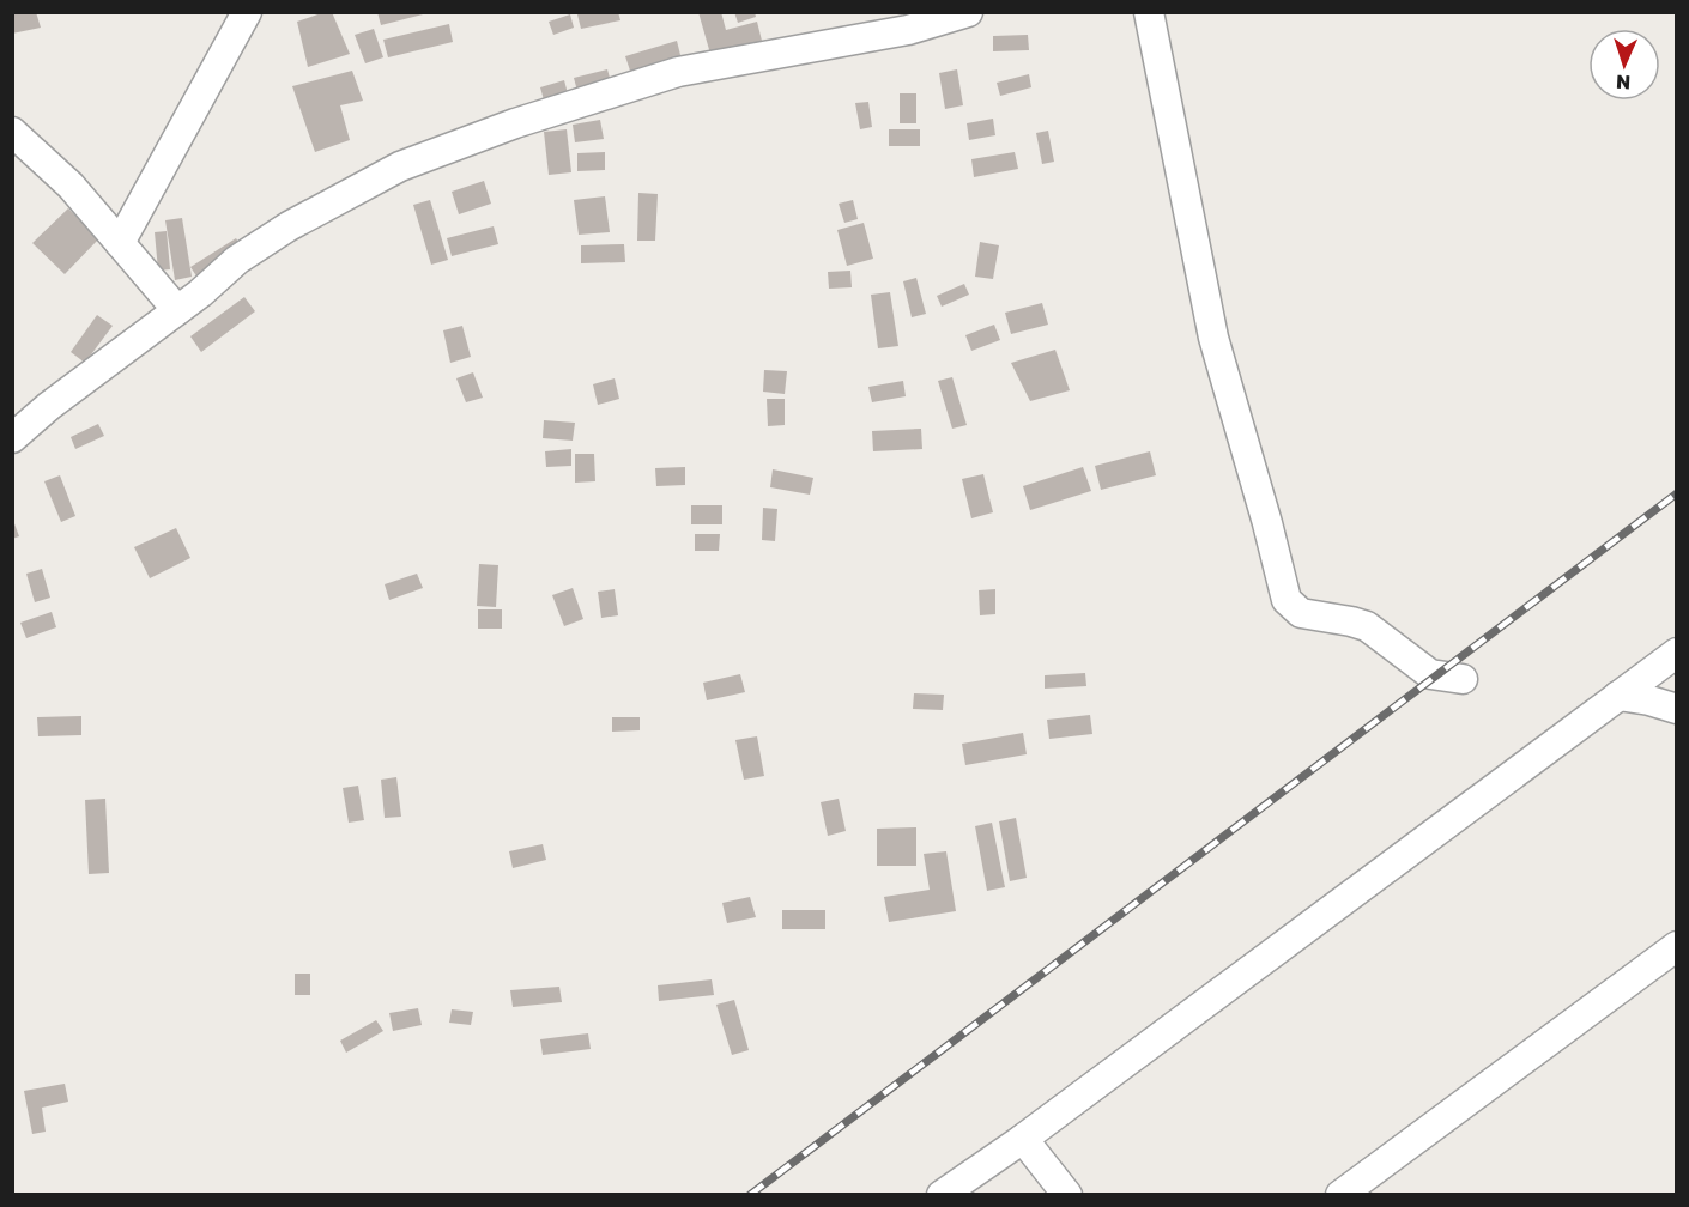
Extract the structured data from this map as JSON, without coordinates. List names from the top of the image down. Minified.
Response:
{"north":"bottom"}
